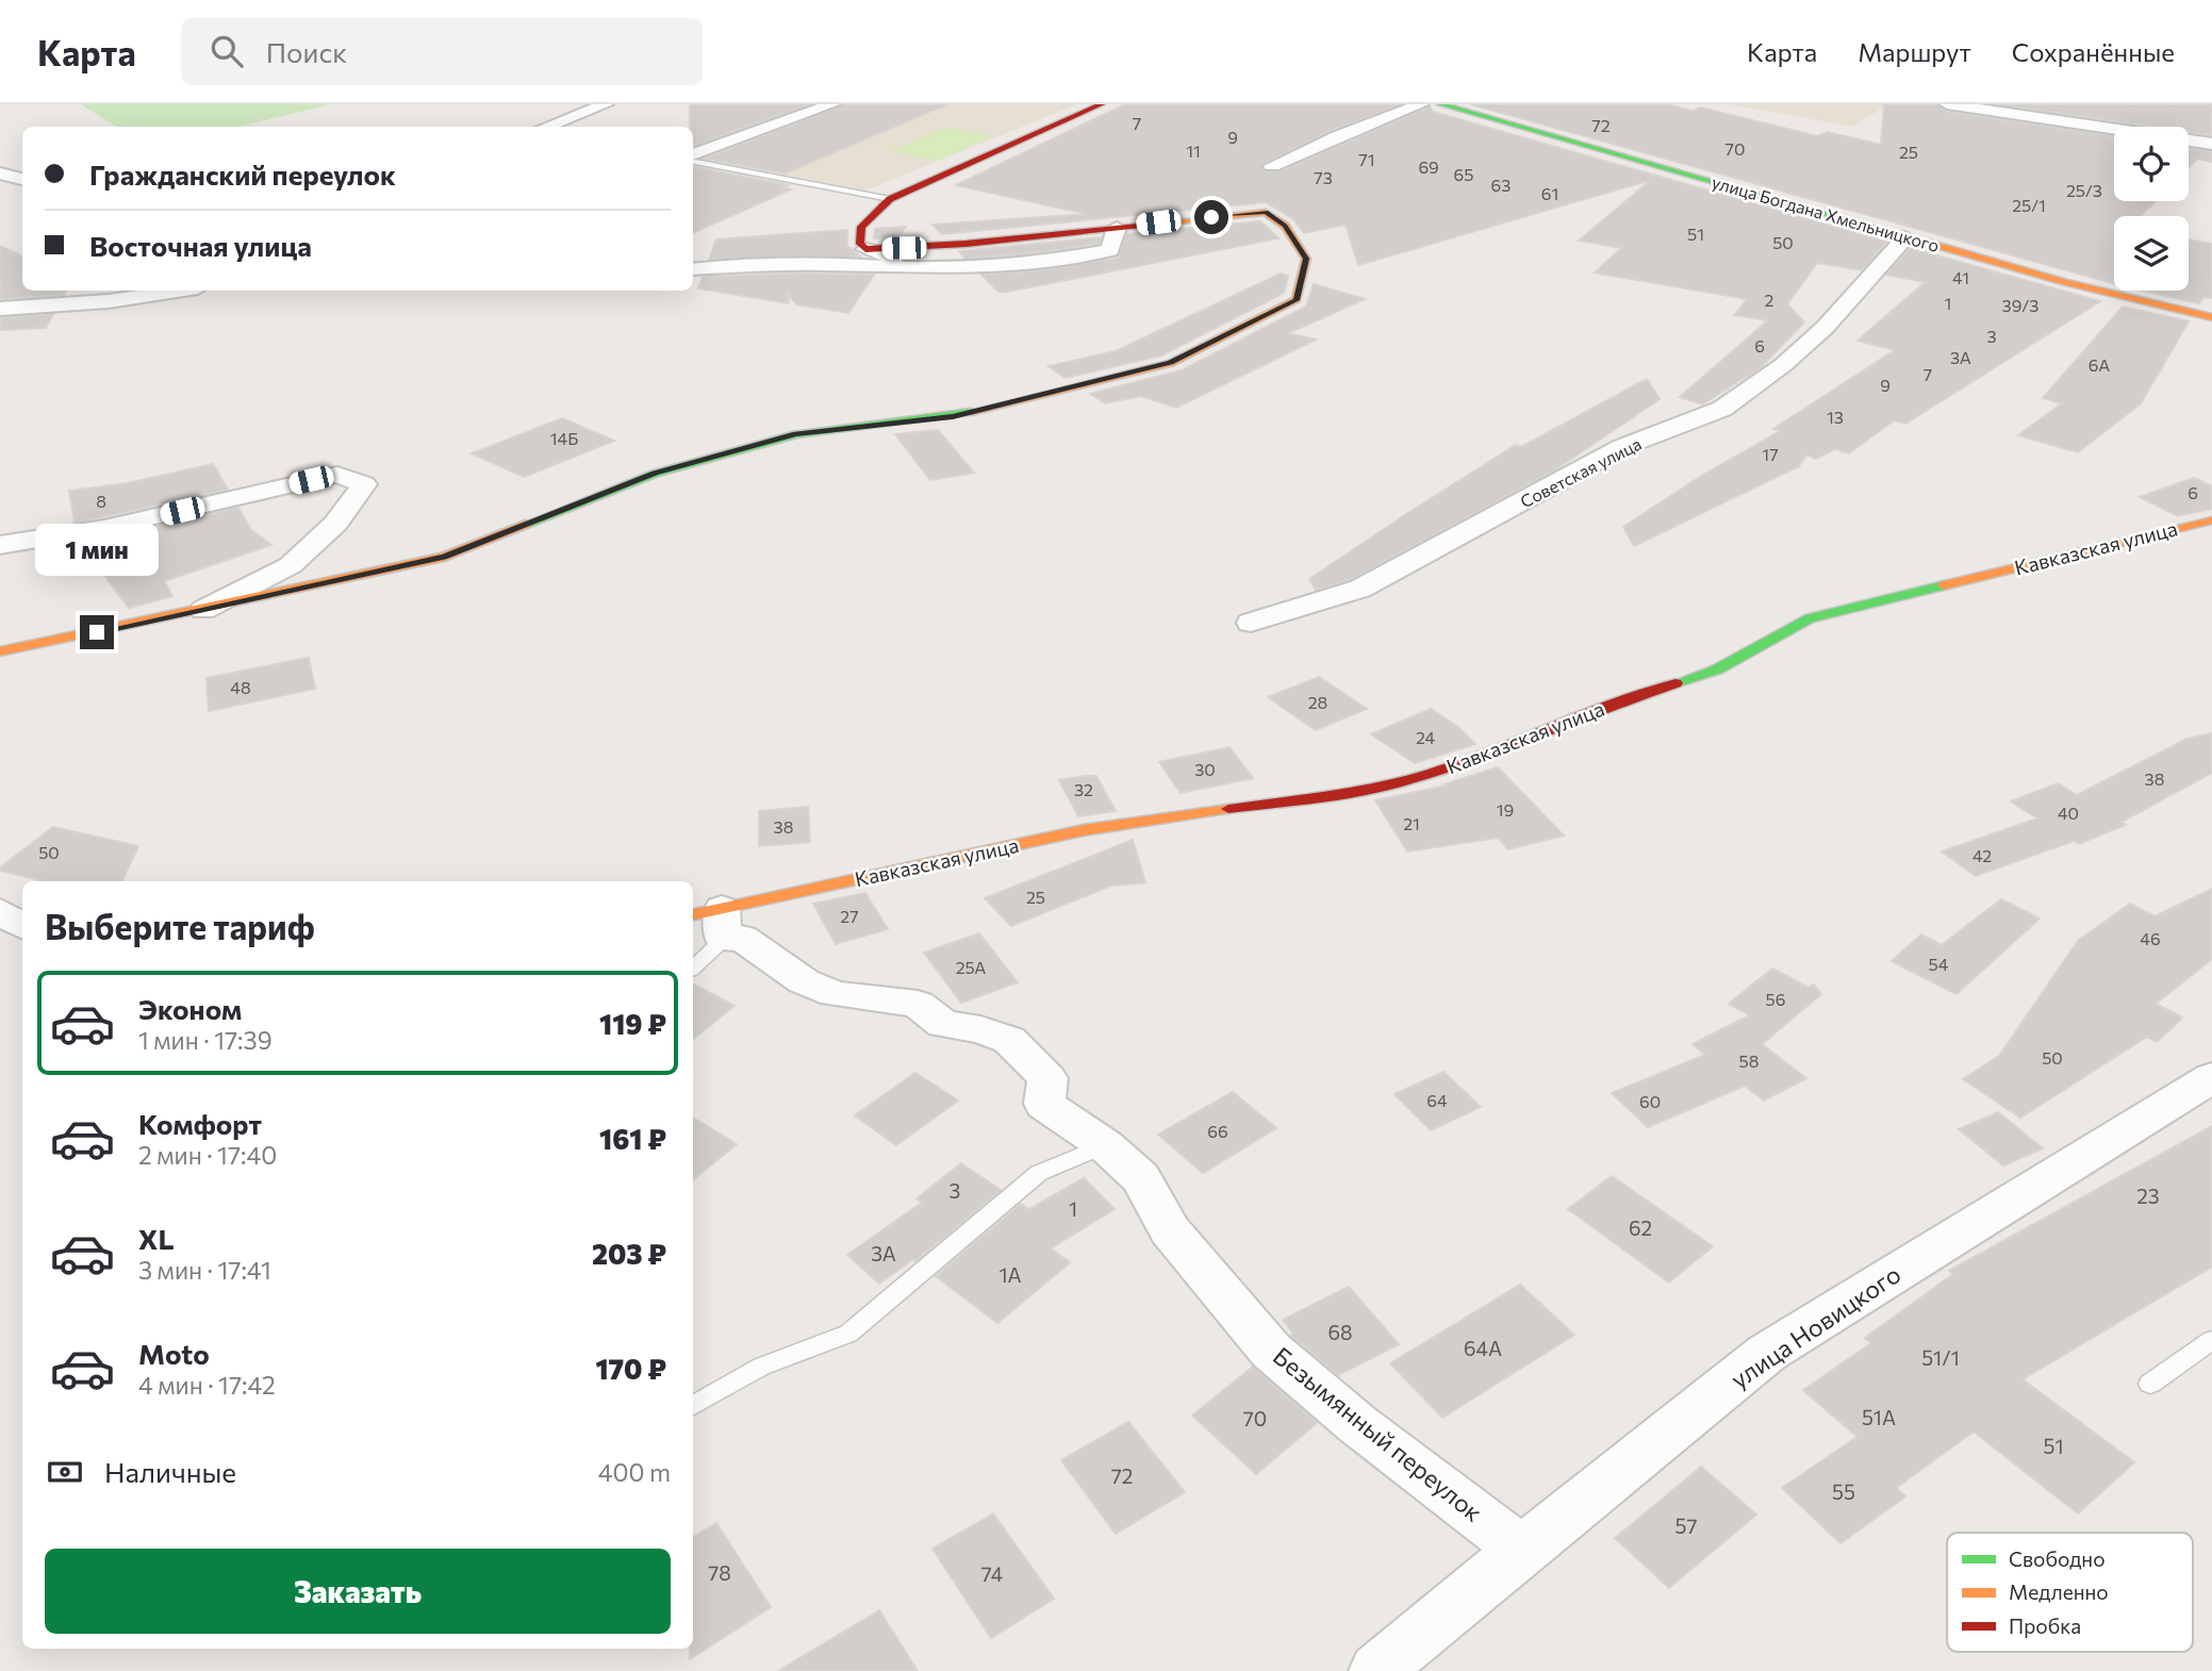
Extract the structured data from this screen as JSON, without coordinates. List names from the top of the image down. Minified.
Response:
{"streets":{"street":["улица Богдана Хмельницкого","Советская улица","Кавказская улица","улица Новицкого","Безымянный переулок"]},"crossings":[["улица Богдана Хмельницкого","Советская улица"],["Кавказская улица","Безымянный переулок"],["улица Новицкого","Безымянный переулок"]],"house_numbers":["7","72","9","70","11","25","71","69","65","73","63","25/3","61","25/1","51","50","41","2","1","39/3","3","6","3А","6А","7","9","13","14Б","17","6","8","48","28","24","30","38","32","19","40","21","38","50","42","25","27","46","54","25А","56","50","58","64","60","66","3","23","1","62","3А","1А","68","64А","51/1","51А","70","51","72","55","57","78","74"],"legend":["Свободно","Медленно","Пробка"],"page":{"header":"Карта","search":"Поиск","nav":["Карта","Маршрут","Сохранённые"],"banner":["Гражданский переулок","Восточная улица"],"bubble":"1 мин","heading":"Выберите тариф","list":[{"name":"Эконом","note":"1 мин · 17:39","value":"119 ₽"},{"name":"Комфорт","note":"2 мин · 17:40","value":"161 ₽"},{"name":"XL","note":"3 мин · 17:41","value":"203 ₽"},{"name":"Moto","note":"4 мин · 17:42","value":"170 ₽"}],"pay":["Наличные","400 m"],"buttons":"Заказать"}}
